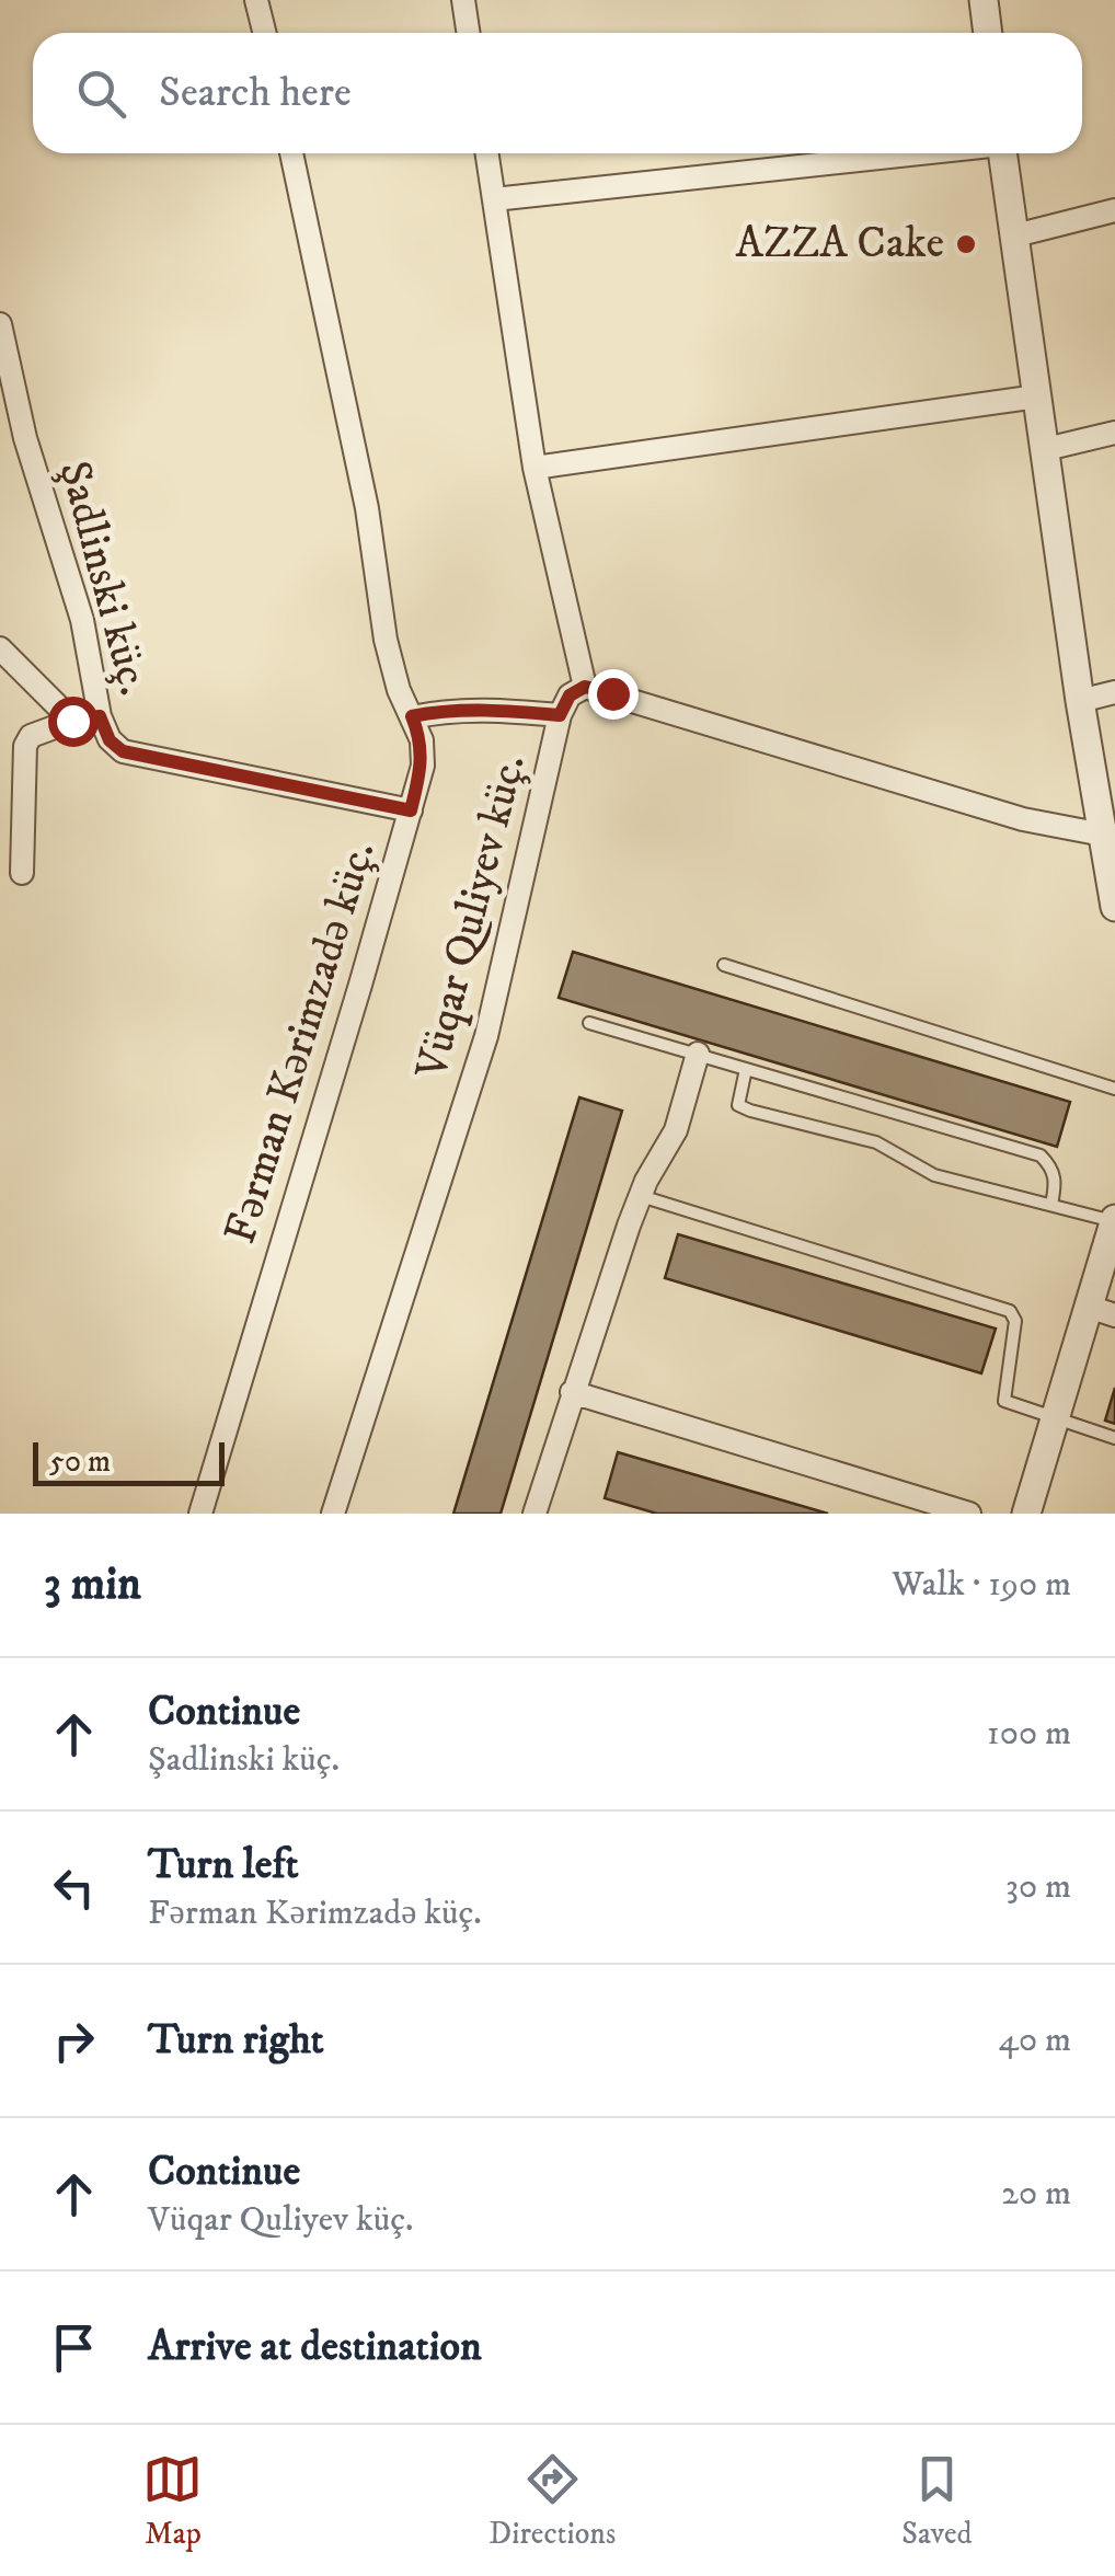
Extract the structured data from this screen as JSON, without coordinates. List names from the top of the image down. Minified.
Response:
{"streets":{"street":["Şadlinski küç.","Vüqar Quliyev küç.","Fərman Kərimzadə küç."]},"crossings":[["Şadlinski küç.","Fərman Kərimzadə küç."]],"places":["AZZA Cake"],"scale_bar":"50 m","page":{"search":"Search here","scale":"50 m","heading":["3 min","Walk · 190 m"],"list":[["Continue","Şadlinski küç.","100 m"],["Turn left","Fərman Kərimzadə küç.","30 m"],["Turn right","40 m"],["Continue","Vüqar Quliyev küç.","20 m"],"Arrive at destination"],"nav":["Map","Directions","Saved"]}}
